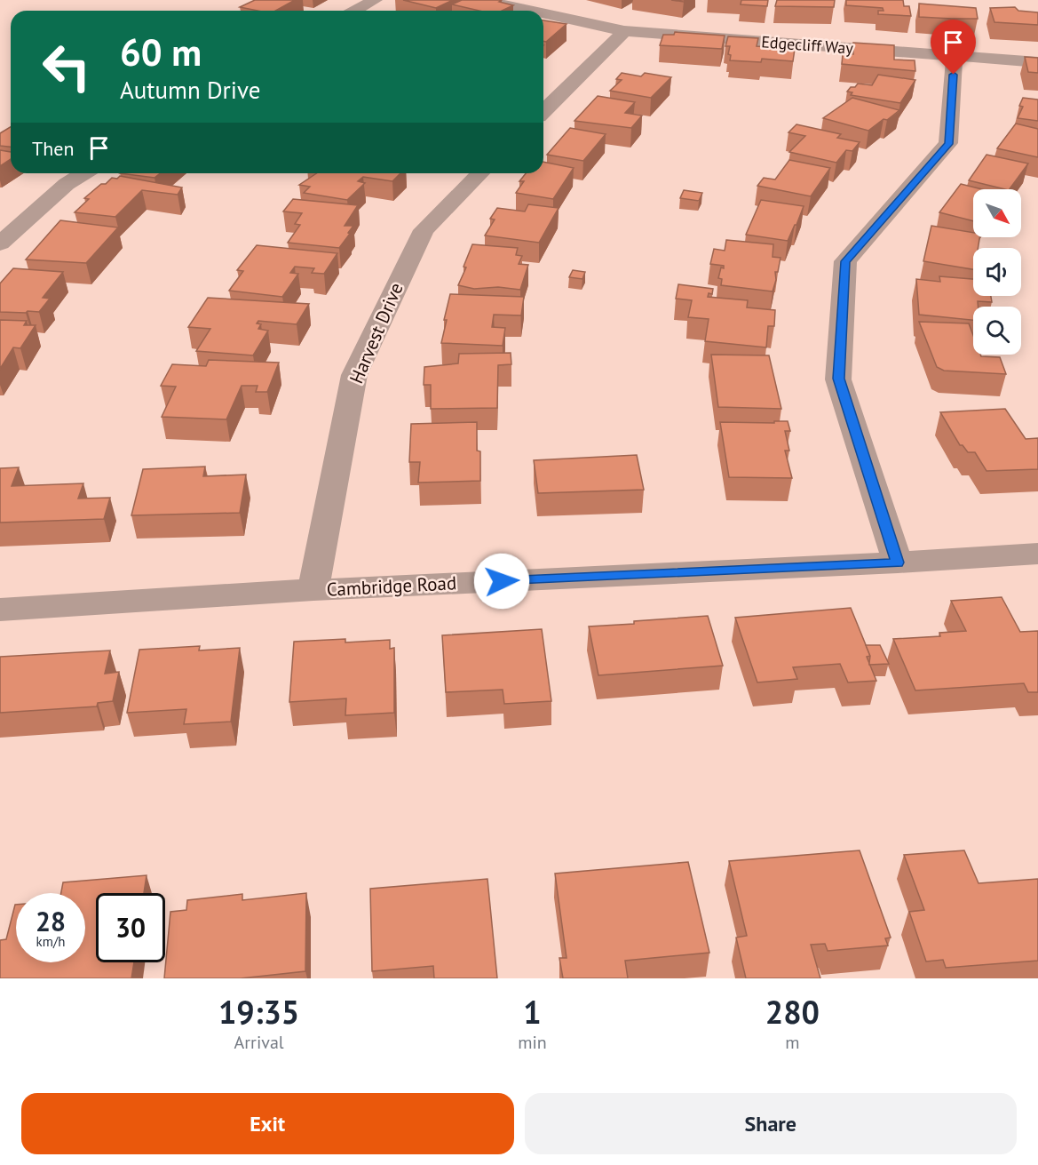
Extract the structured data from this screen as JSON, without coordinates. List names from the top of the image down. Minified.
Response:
{"streets":{"street":["Edgecliff Way","Harvest Drive","Cambridge Road"]},"crossings":[["Harvest Drive","Cambridge Road"]],"north":"bottom right","page":{"turn":["60 m","Autumn Drive"],"then":"Then","speed":"28 km/h","limit":"30","eta":["19:35","Arrival","1","min","280","m"],"buttons":["Exit","Share"]}}
